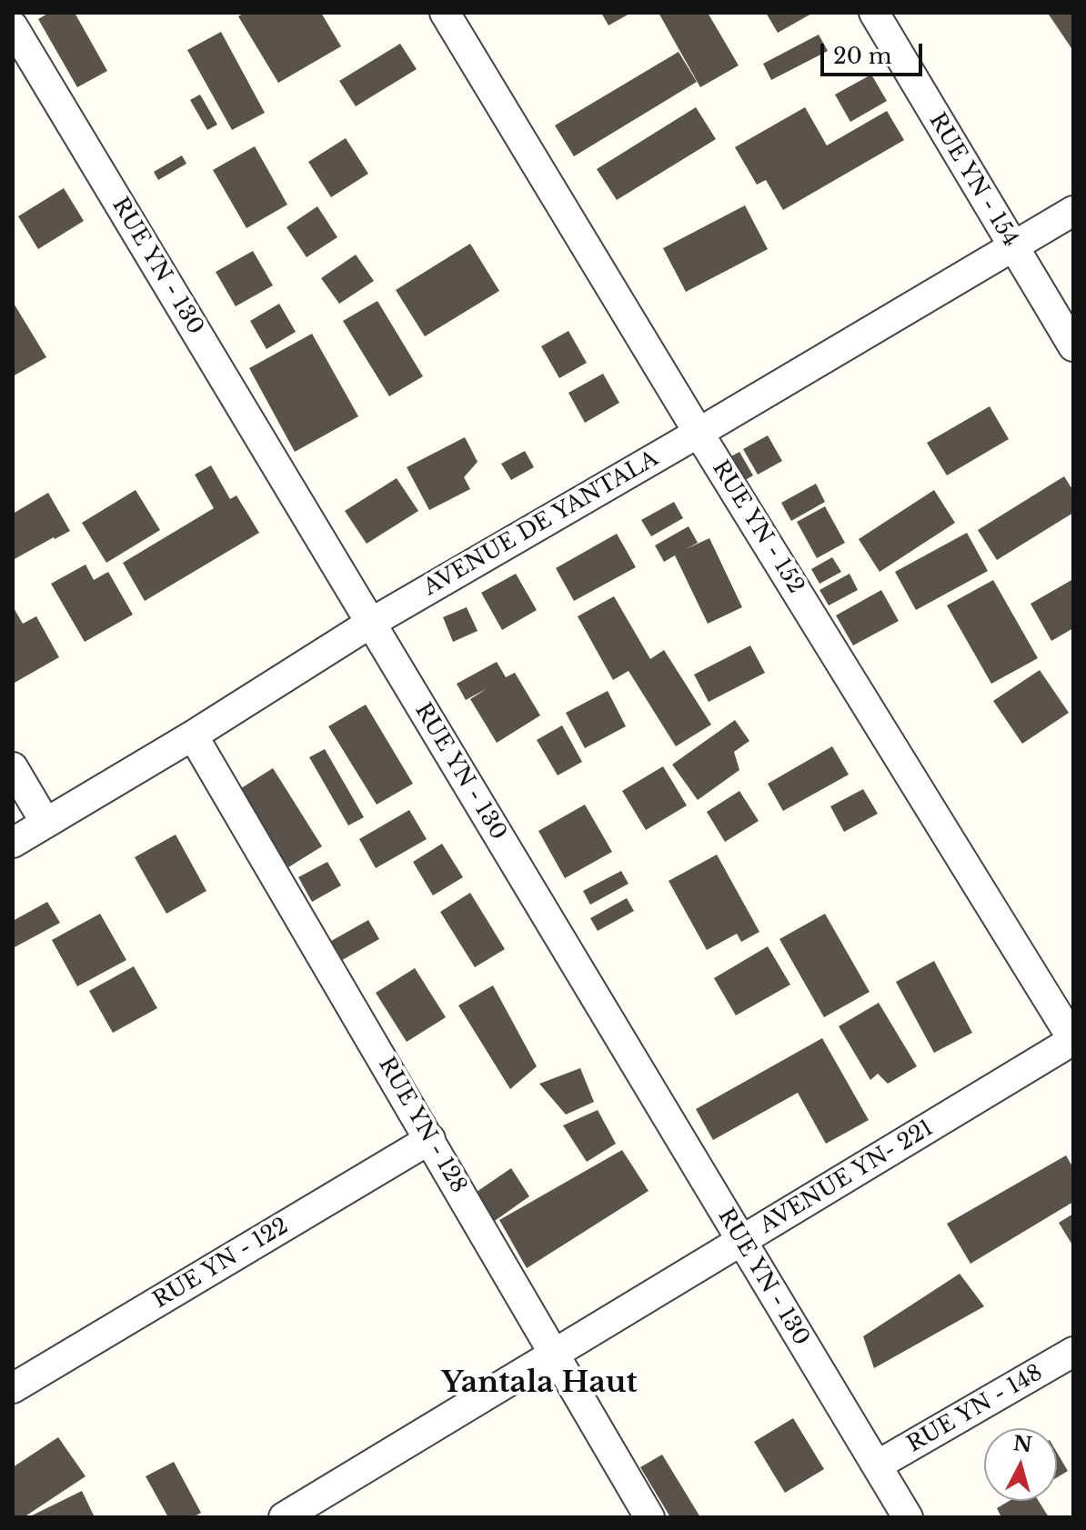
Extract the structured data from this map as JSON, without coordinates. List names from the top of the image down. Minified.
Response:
{"streets":{"street":["RUE YN - 154","RUE YN - 130","AVENUE DE YANTALA","RUE YN - 152","RUE YN - 128","AVENUE YN- 221","RUE YN - 122","RUE YN - 148"]},"crossings":[["RUE YN - 154","AVENUE DE YANTALA"],["RUE YN - 130","AVENUE DE YANTALA"],["RUE YN - 130","AVENUE YN- 221"],["RUE YN - 130","RUE YN - 148"],["AVENUE DE YANTALA","RUE YN - 152"],["AVENUE DE YANTALA","RUE YN - 128"],["RUE YN - 152","AVENUE YN- 221"],["RUE YN - 128","AVENUE YN- 221"],["RUE YN - 128","RUE YN - 122"]],"districts":["Yantala Haut"],"scale_bar":"20 m","north":"top"}
